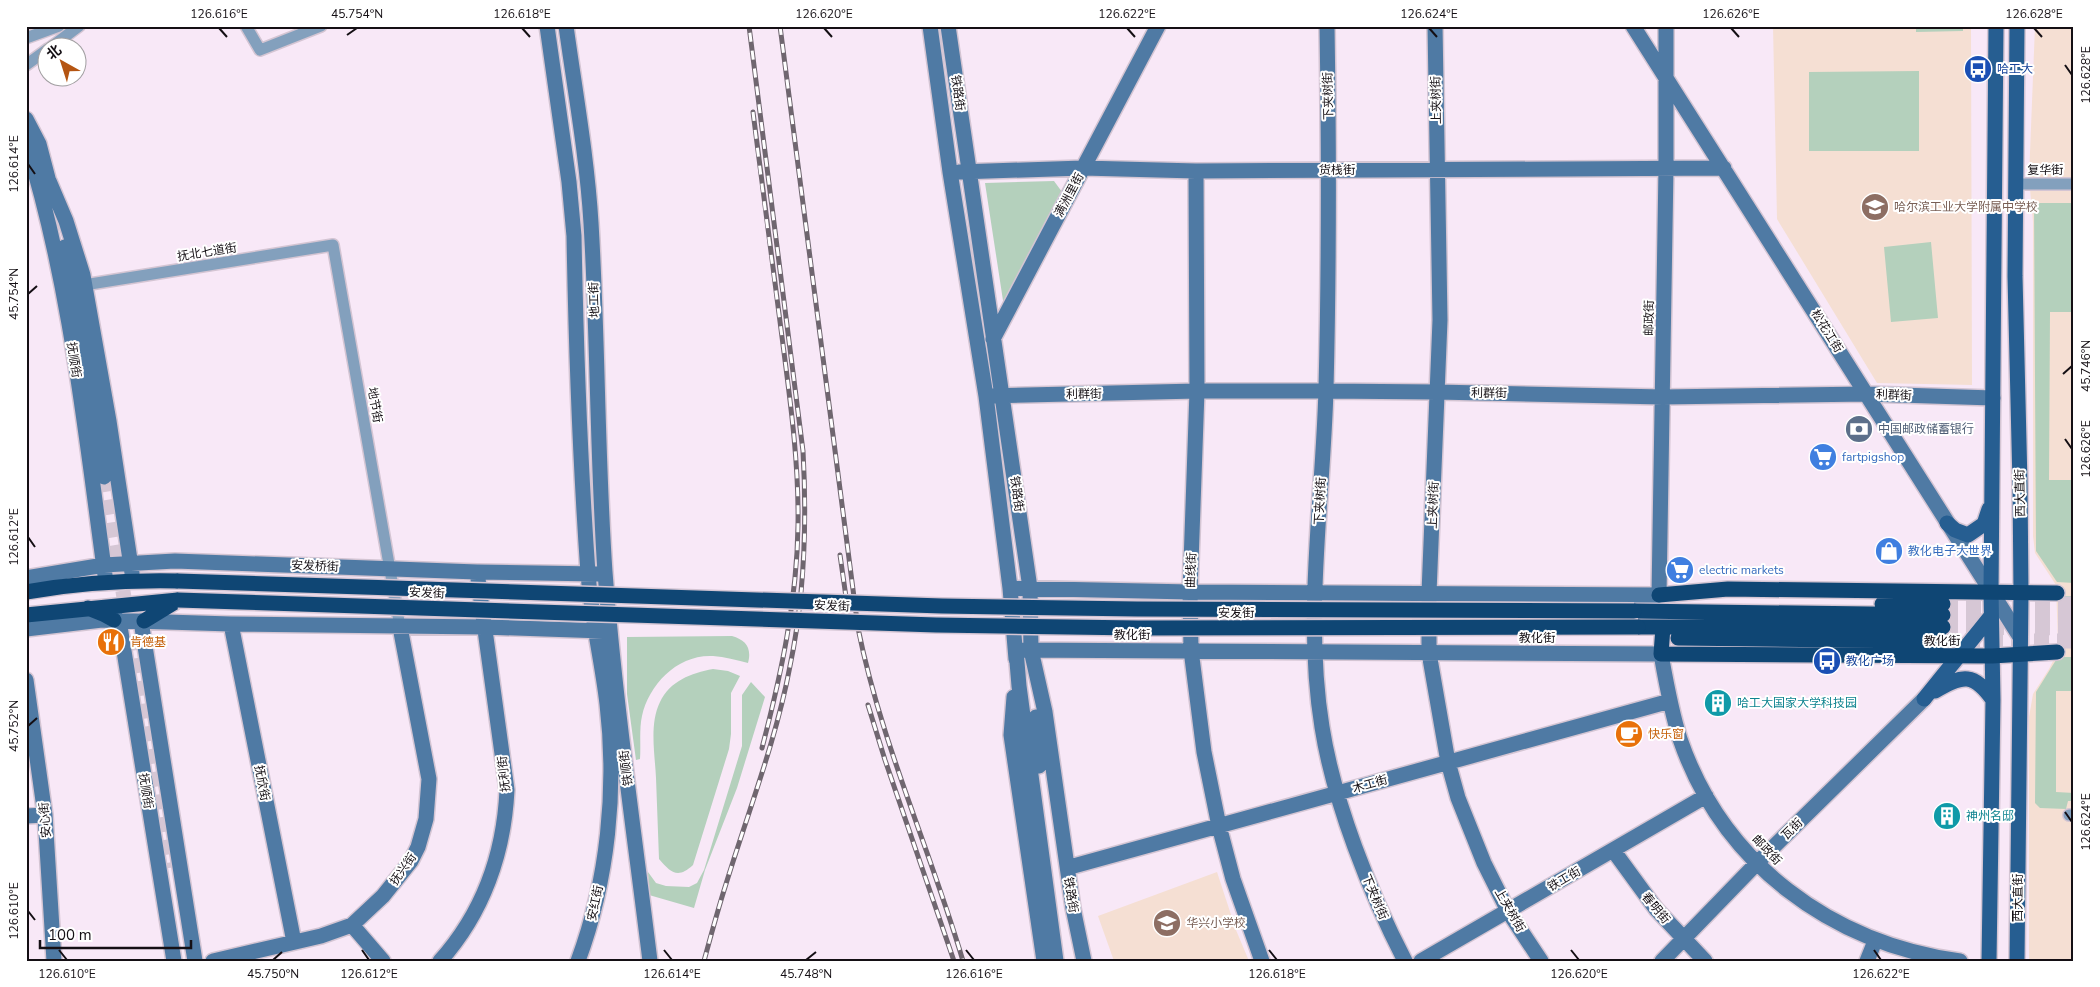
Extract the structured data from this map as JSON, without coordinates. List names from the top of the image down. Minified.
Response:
{"streets":{"highway":["邮政街","安发街","教化街"],"main road":["西大直街"],"street":["铁路街","下夹树街","上夹树街","货栈街","复华街","满洲里街","抚北七道街","地工街","松花江街","抚顺街","利群街","地节街","安发桥街","曲线街","铁顺街","抚利街","抚欣街","木工街","安心街","瓦街","抚兴街","铁工街","安红街","春明街"]},"crossings":[["铁路街","货栈街"],["铁路街","满洲里街"],["铁路街","利群街"],["铁路街","教化街"],["下夹树街","货栈街"],["下夹树街","利群街"],["下夹树街","教化街"],["下夹树街","木工街"],["上夹树街","货栈街"],["上夹树街","利群街"],["上夹树街","教化街"],["上夹树街","木工街"],["上夹树街","铁工街"],["货栈街","满洲里街"],["货栈街","邮政街"],["货栈街","松花江街"],["货栈街","曲线街"],["复华街","西大直街"],["抚北七道街","抚顺街"],["抚北七道街","地节街"],["地工街","安发桥街"],["地工街","铁顺街"],["邮政街","松花江街"],["邮政街","利群街"],["邮政街","安发街"],["邮政街","教化街"],["邮政街","木工街"],["邮政街","瓦街"],["邮政街","铁工街"],["松花江街","利群街"],["松花江街","西大直街"],["抚顺街","安发桥街"],["抚顺街","安发街"],["利群街","曲线街"],["地节街","安发桥街"],["地节街","抚兴街"],["西大直街","教化街"],["安发桥街","铁顺街"],["安发桥街","抚利街"],["曲线街","教化街"],["曲线街","木工街"],["安发街","教化街"],["铁顺街","安红街"],["抚欣街","抚兴街"],["瓦街","春明街"],["铁工街","春明街"]],"places":{"bus stop":["哈工大","教化广场"],"school or university":["哈尔滨工业大学附属中学校","华兴小学校"],"bank":["中国邮政储蓄银行"],"supermarket":["fartpigshop","electric markets"],"shop":["教化电子大世界"],"restaurant":["肯德基"],"building":["哈工大国家大学科技园","神州名邸"],"cafe":["快乐窗"]},"scale_bar":"100 m","north":"top left","coordinates":["126.616°E","45.754°N","126.618°E","126.620°E","126.622°E","126.624°E","126.626°E","126.628°E","126.614°E","45.746°N","126.612°E","45.752°N","126.610°E","45.750°N","45.748°N"]}
